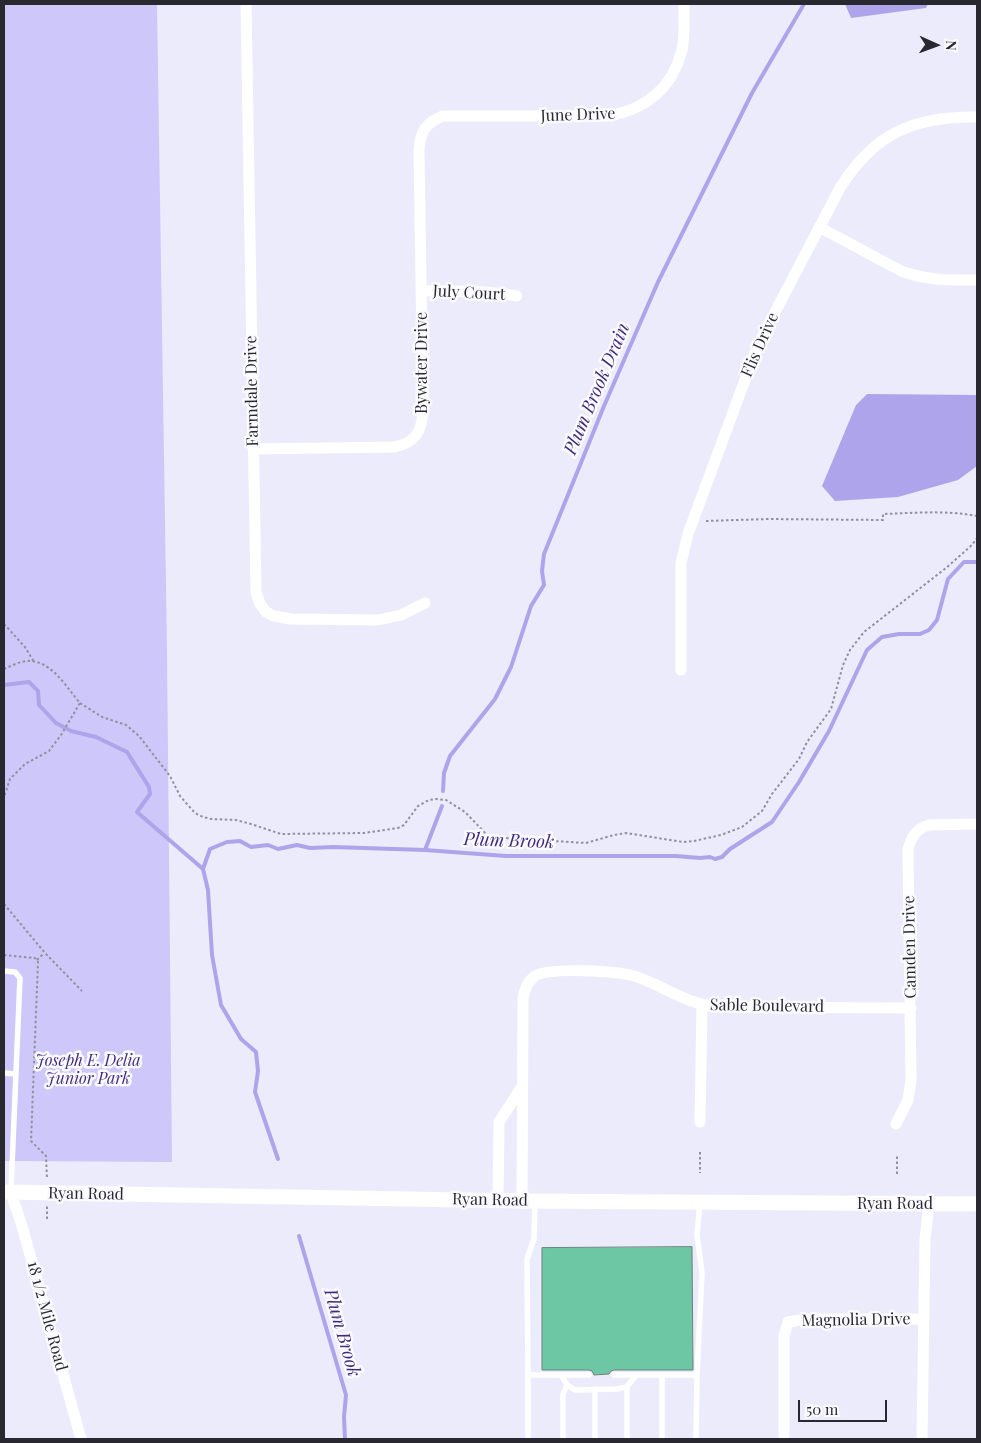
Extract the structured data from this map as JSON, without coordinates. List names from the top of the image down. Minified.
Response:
{"streets":{"main road":["Ryan Road"],"street":["June Drive","July Court","Flis Drive","Bywater Drive","Farmdale Drive","Camden Drive","Sable Boulevard","18 1/2 Mile Road","Magnolia Drive"]},"crossings":[["June Drive","Bywater Drive"],["July Court","Bywater Drive"],["Bywater Drive","Farmdale Drive"],["Camden Drive","Sable Boulevard"],["Sable Boulevard","Ryan Road"],["Ryan Road","18 1/2 Mile Road"]],"water":["Plum Brook Drain","Plum Brook"],"parks":["Joseph E. Delia Junior Park"],"scale_bar":"50 m","north":"right"}
